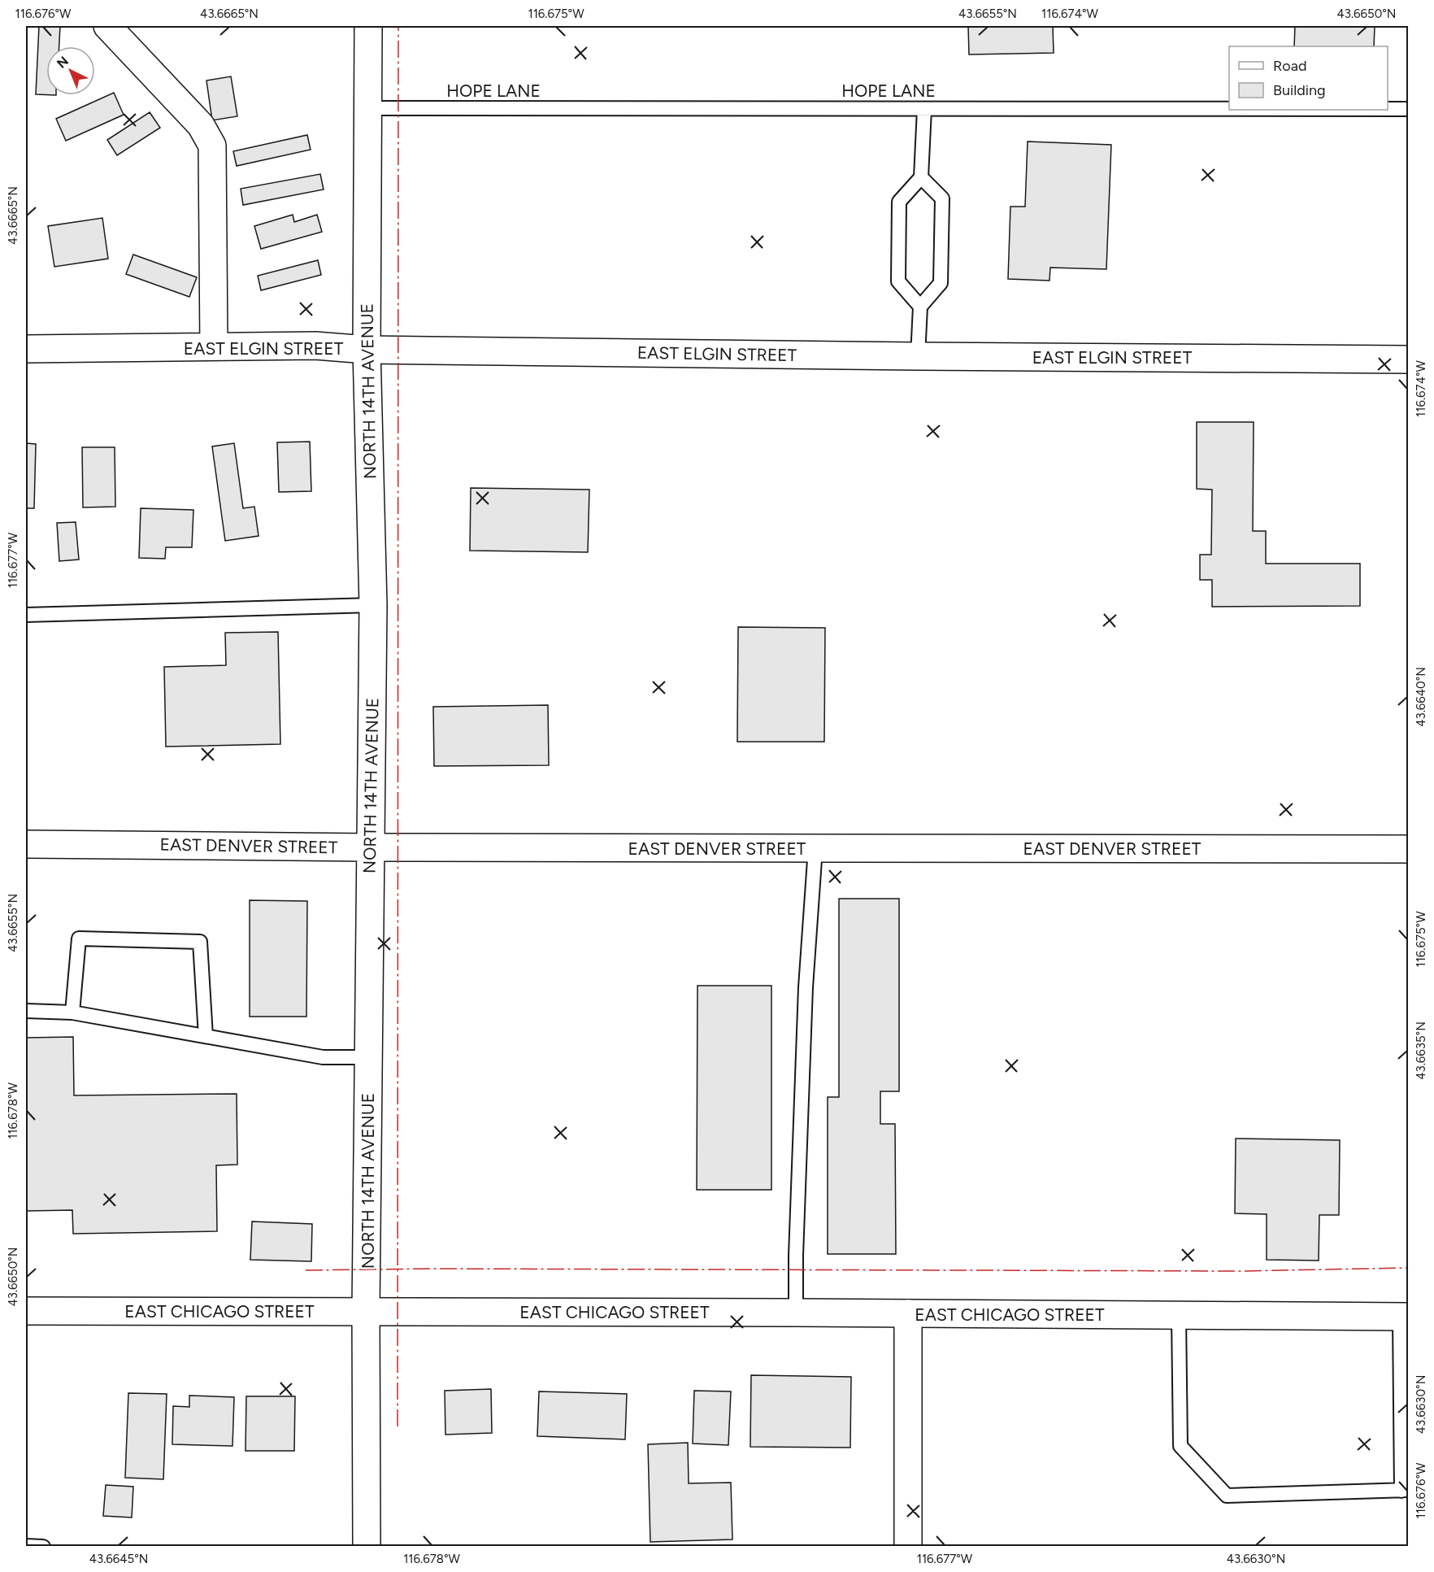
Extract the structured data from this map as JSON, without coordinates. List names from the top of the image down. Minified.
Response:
{"streets":{"street":["EAST ELGIN STREET","NORTH 14TH AVENUE","EAST DENVER STREET","EAST CHICAGO STREET"],"lane":["HOPE LANE"]},"crossings":[["HOPE LANE","NORTH 14TH AVENUE"],["EAST ELGIN STREET","NORTH 14TH AVENUE"],["NORTH 14TH AVENUE","EAST DENVER STREET"],["NORTH 14TH AVENUE","EAST CHICAGO STREET"]],"legend":["Road","Building"],"north":"top left","coordinates":["116.676°W","43.6665°N","116.675°W","43.6655°N","116.674°W","43.6650°N","116.677°W","43.6640°N","43.6635°N","116.678°W","43.6630°N","43.6645°N"]}
